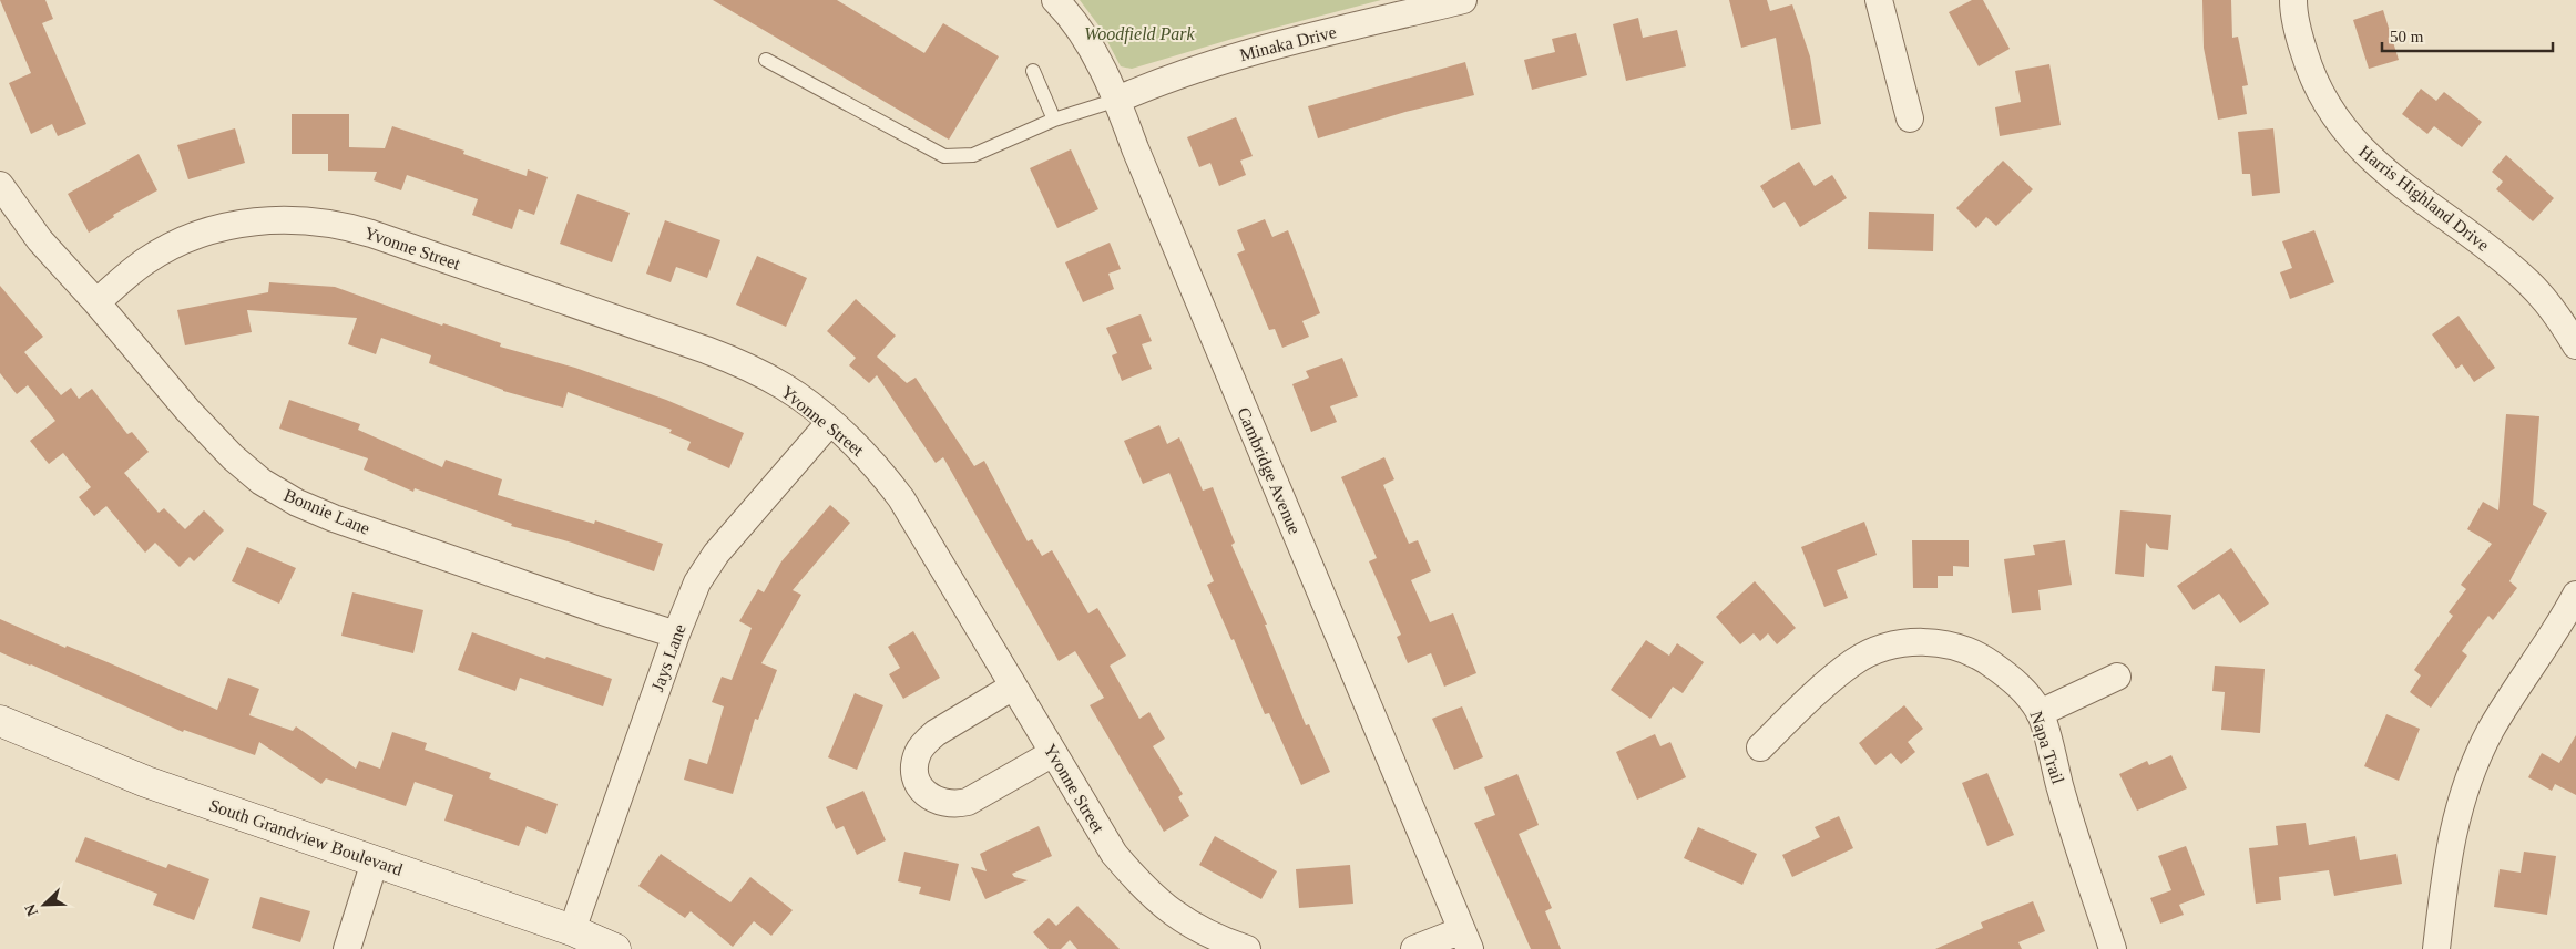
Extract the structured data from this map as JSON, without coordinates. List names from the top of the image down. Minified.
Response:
{"streets":{"street":["Minaka Drive","Harris Highland Drive","Yvonne Street","Cambridge Avenue","Bonnie Lane","Jays Lane","Napa Trail","South Grandview Boulevard"]},"crossings":[["Minaka Drive","Cambridge Avenue"],["Yvonne Street","Bonnie Lane"],["Yvonne Street","Jays Lane"],["Bonnie Lane","Jays Lane"],["Jays Lane","South Grandview Boulevard"]],"parks":["Woodfield Park"],"scale_bar":"50 m","north":"bottom left"}
